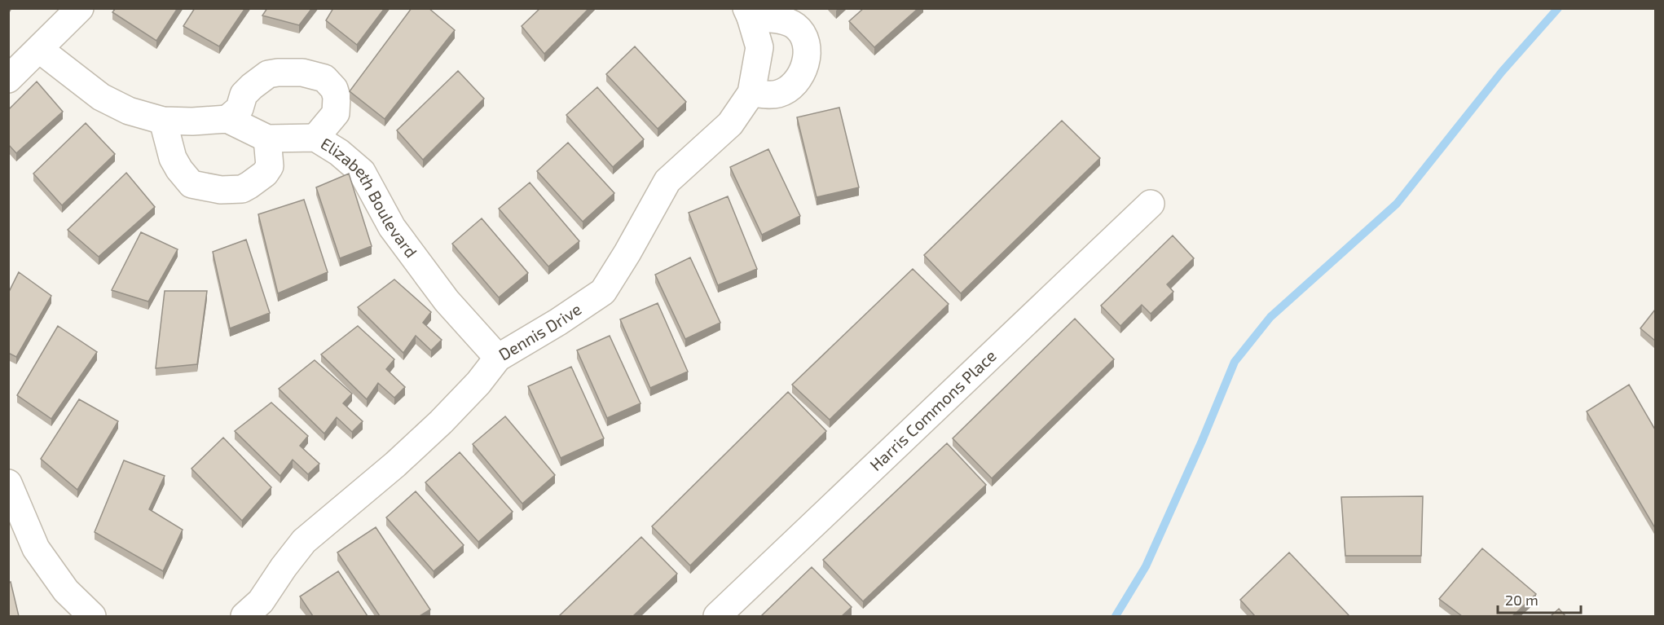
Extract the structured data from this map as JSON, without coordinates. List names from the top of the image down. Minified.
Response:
{"streets":{"street":["Elizabeth Boulevard","Dennis Drive","Harris Commons Place"]},"crossings":[["Elizabeth Boulevard","Dennis Drive"]],"scale_bar":"20 m"}
